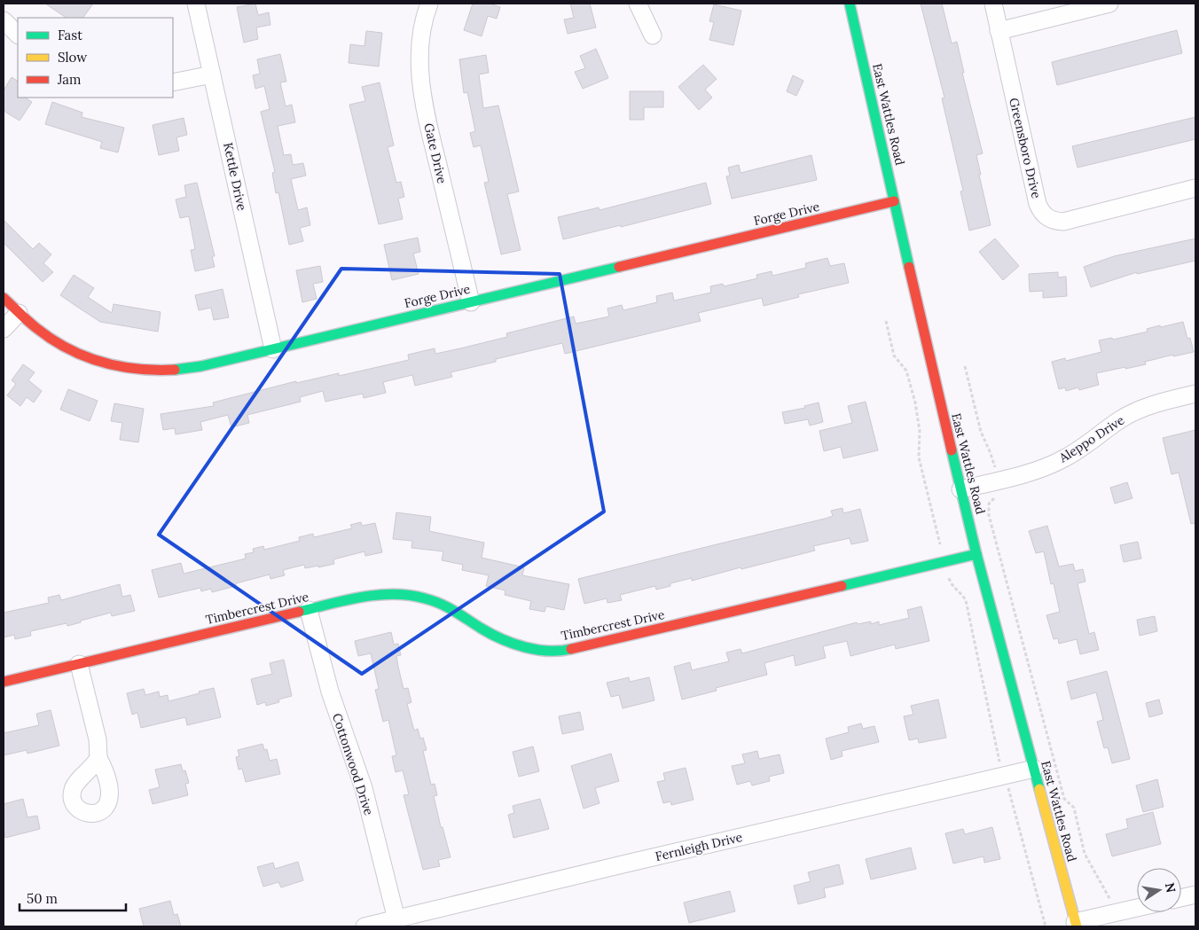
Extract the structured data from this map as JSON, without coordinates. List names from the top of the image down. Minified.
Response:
{"streets":{"street":["East Wattles Road","Greensboro Drive","Gate Drive","Kettle Drive","Forge Drive","Aleppo Drive","Timbercrest Drive","Cottonwood Drive","Fernleigh Drive"]},"crossings":[["East Wattles Road","Forge Drive"],["East Wattles Road","Aleppo Drive"],["East Wattles Road","Timbercrest Drive"],["East Wattles Road","Fernleigh Drive"],["Gate Drive","Forge Drive"],["Kettle Drive","Forge Drive"],["Timbercrest Drive","Cottonwood Drive"],["Cottonwood Drive","Fernleigh Drive"]],"legend":["Fast","Slow","Jam"],"scale_bar":"50 m","north":"right"}
